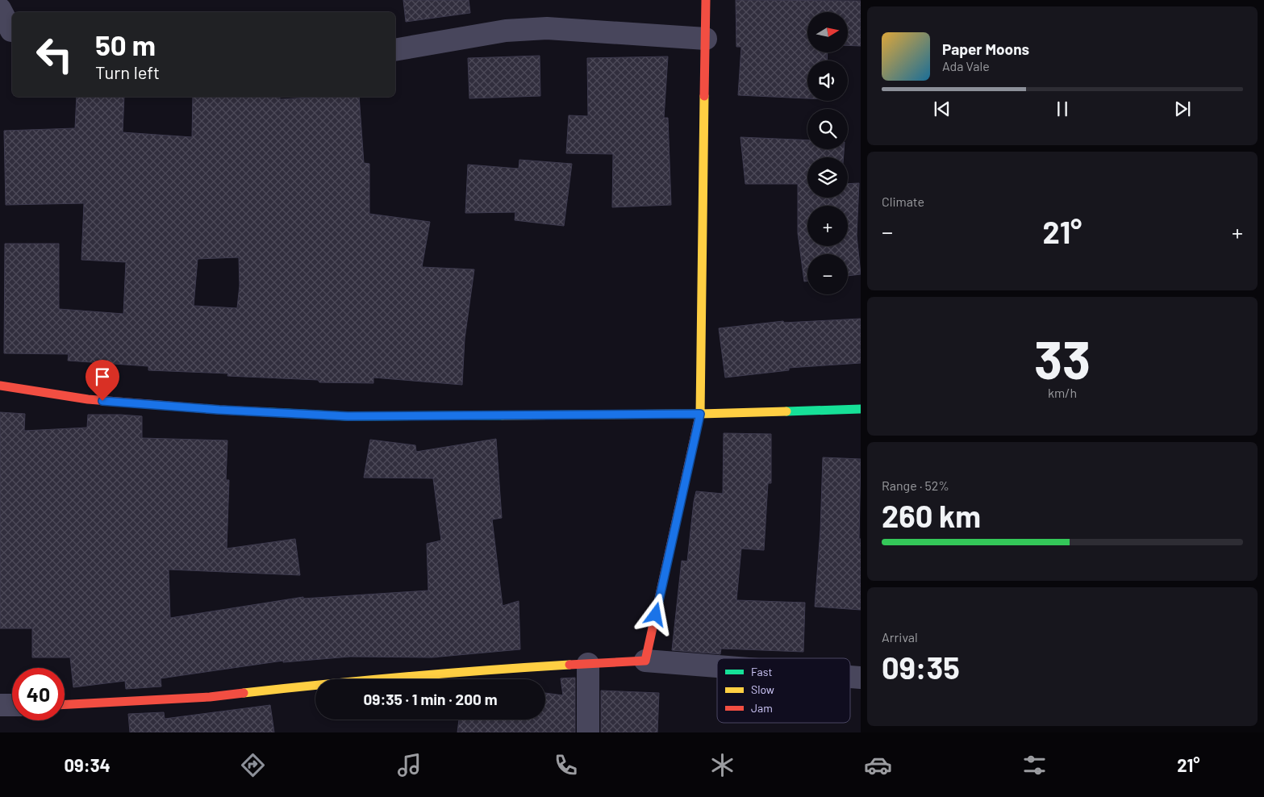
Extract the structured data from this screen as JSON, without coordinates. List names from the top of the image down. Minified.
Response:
{"legend":["Fast","Slow","Jam"],"north":"right","page":{"map_buttons":["+","−"],"turn":["50 m","Turn left"],"song":["Paper Moons","Ada Vale"],"tile":["Climate",["33","km/h"],["Range · 52%","260 km"],["Arrival","09:35"]],"heat":["−","21°","+"],"limit":"40","trip":"09:35 · 1 min · 200 m","tabs":["09:34","21°"]}}
